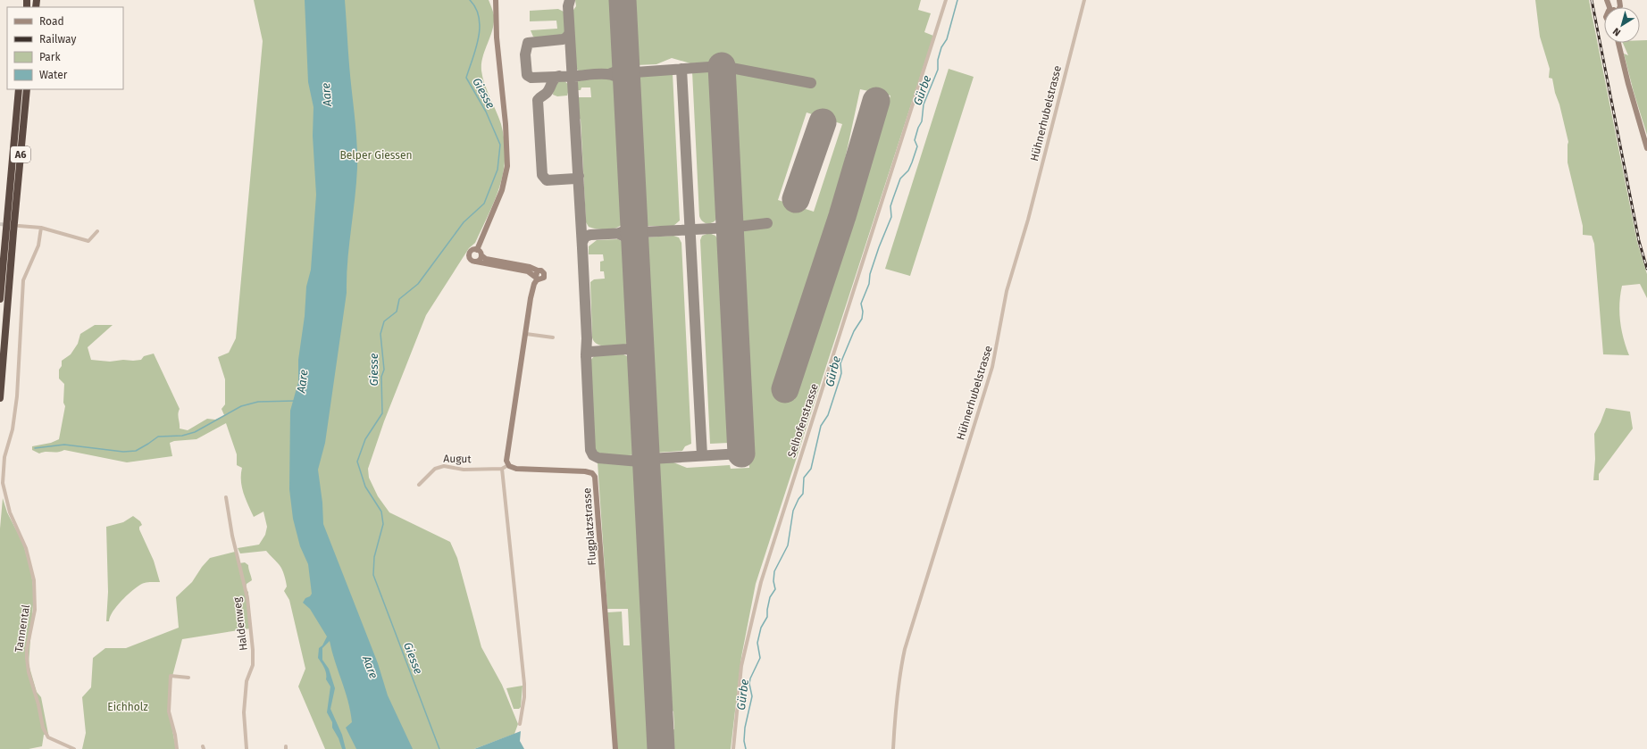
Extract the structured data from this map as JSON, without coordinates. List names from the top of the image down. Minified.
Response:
{"streets":{"highway":["A6"],"street":["Hühnerhubelstrasse","Selhofenstrasse","Augut","Flugplatzstrasse","Haldenweg","Tannental"]},"water":["Gürbe","Giesse","Aare"],"parks":["Belper Giessen","Eichholz"],"legend":["Road","Railway","Park","Water"],"north":"bottom left"}
